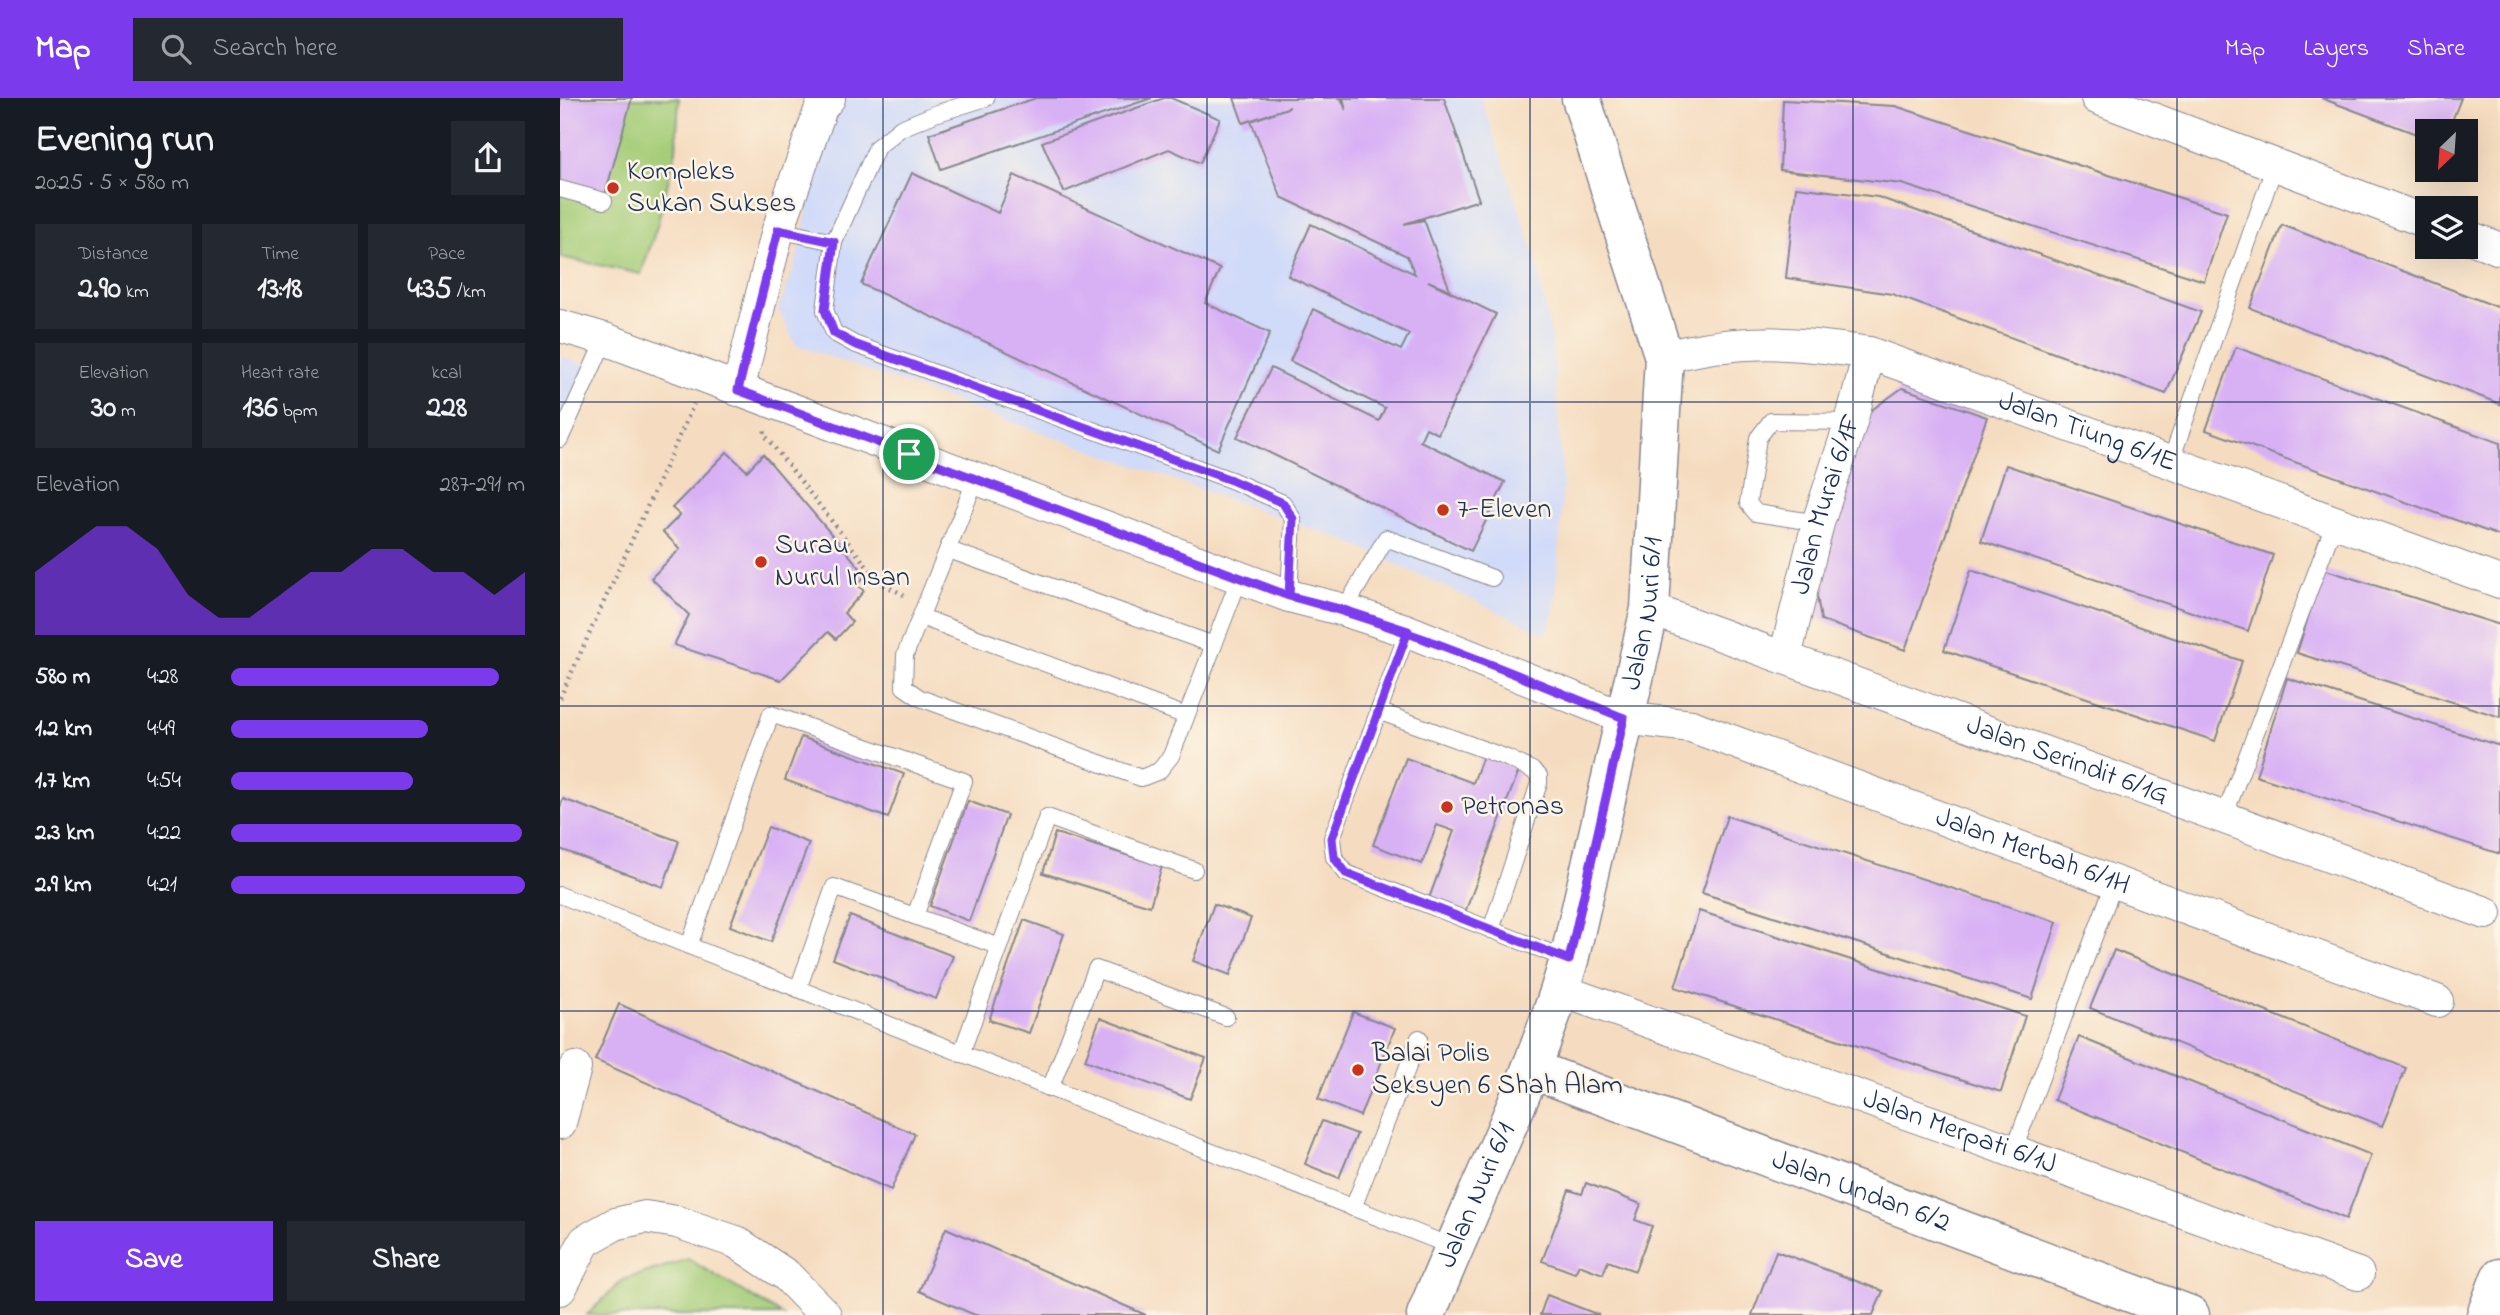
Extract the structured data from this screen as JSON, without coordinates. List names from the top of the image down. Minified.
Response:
{"streets":{"street":["Jalan Tiung 6/1E","Jalan Murai 6/1F","Jalan Nuri 6/1","Jalan Serindit 6/1G","Jalan Merbah 6/1H","Jalan Merpati 6/1J","Jalan Undan 6/2"]},"crossings":[["Jalan Tiung 6/1E","Jalan Murai 6/1F"],["Jalan Tiung 6/1E","Jalan Nuri 6/1"],["Jalan Murai 6/1F","Jalan Serindit 6/1G"],["Jalan Nuri 6/1","Jalan Serindit 6/1G"],["Jalan Nuri 6/1","Jalan Merbah 6/1H"],["Jalan Nuri 6/1","Jalan Merpati 6/1J"],["Jalan Nuri 6/1","Jalan Undan 6/2"]],"places":["Kompleks Sukan Sukses","7-Eleven","Surau Nurul Insan","Petronas","Balai Polis Seksyen 6 Shah Alam"],"north":"bottom left","page":{"header":"Map","search":"Search here","nav":["Map","Layers","Share"],"heading":["Evening run","20:25 · 5 × 580 m"],"stats":[["Distance","2.90 km"],["Time","13:18"],["Pace","4:35 /km"],["Elevation","30 m"],["Heart rate","136 bpm"],["kcal","228"]],"chart":["Elevation","287–291 m"],"list":[{"name":"580 m","note":"4:28"},{"name":"1.2 km","note":"4:49"},{"name":"1.7 km","note":"4:54"},{"name":"2.3 km","note":"4:22"},{"name":"2.9 km","note":"4:21"}],"buttons":["Save","Share"]}}
